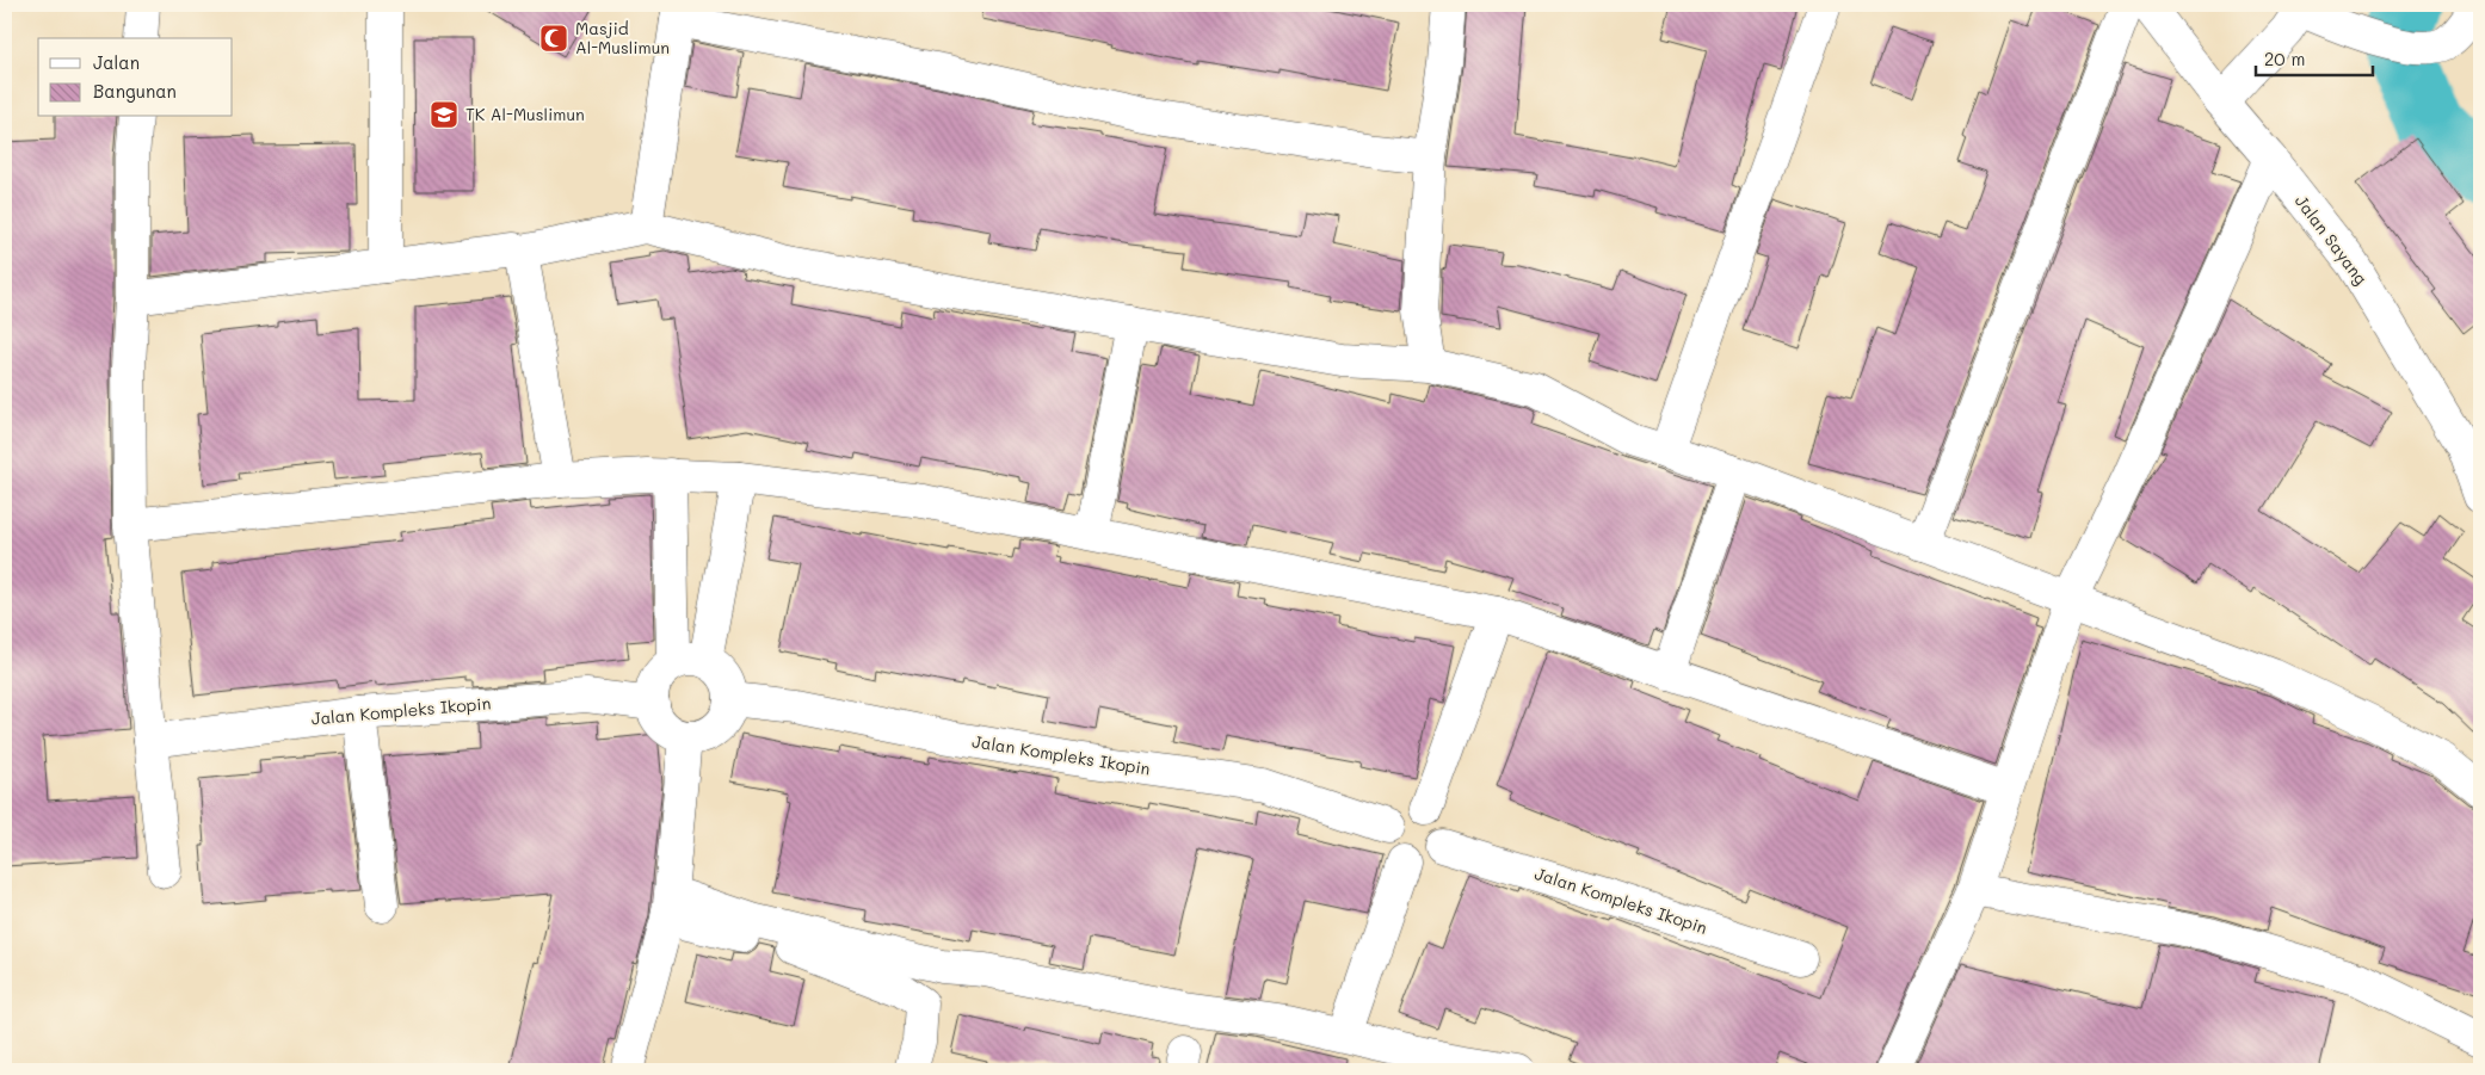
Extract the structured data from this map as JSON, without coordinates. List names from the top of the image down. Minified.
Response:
{"streets":{"street":["Jalan Sayang","Jalan Kompleks Ikopin"]},"places":{"mosque":["Masjid Al-Muslimun"],"school or university":["TK Al-Muslimun"]},"legend":["Jalan","Bangunan"],"scale_bar":"20 m"}
